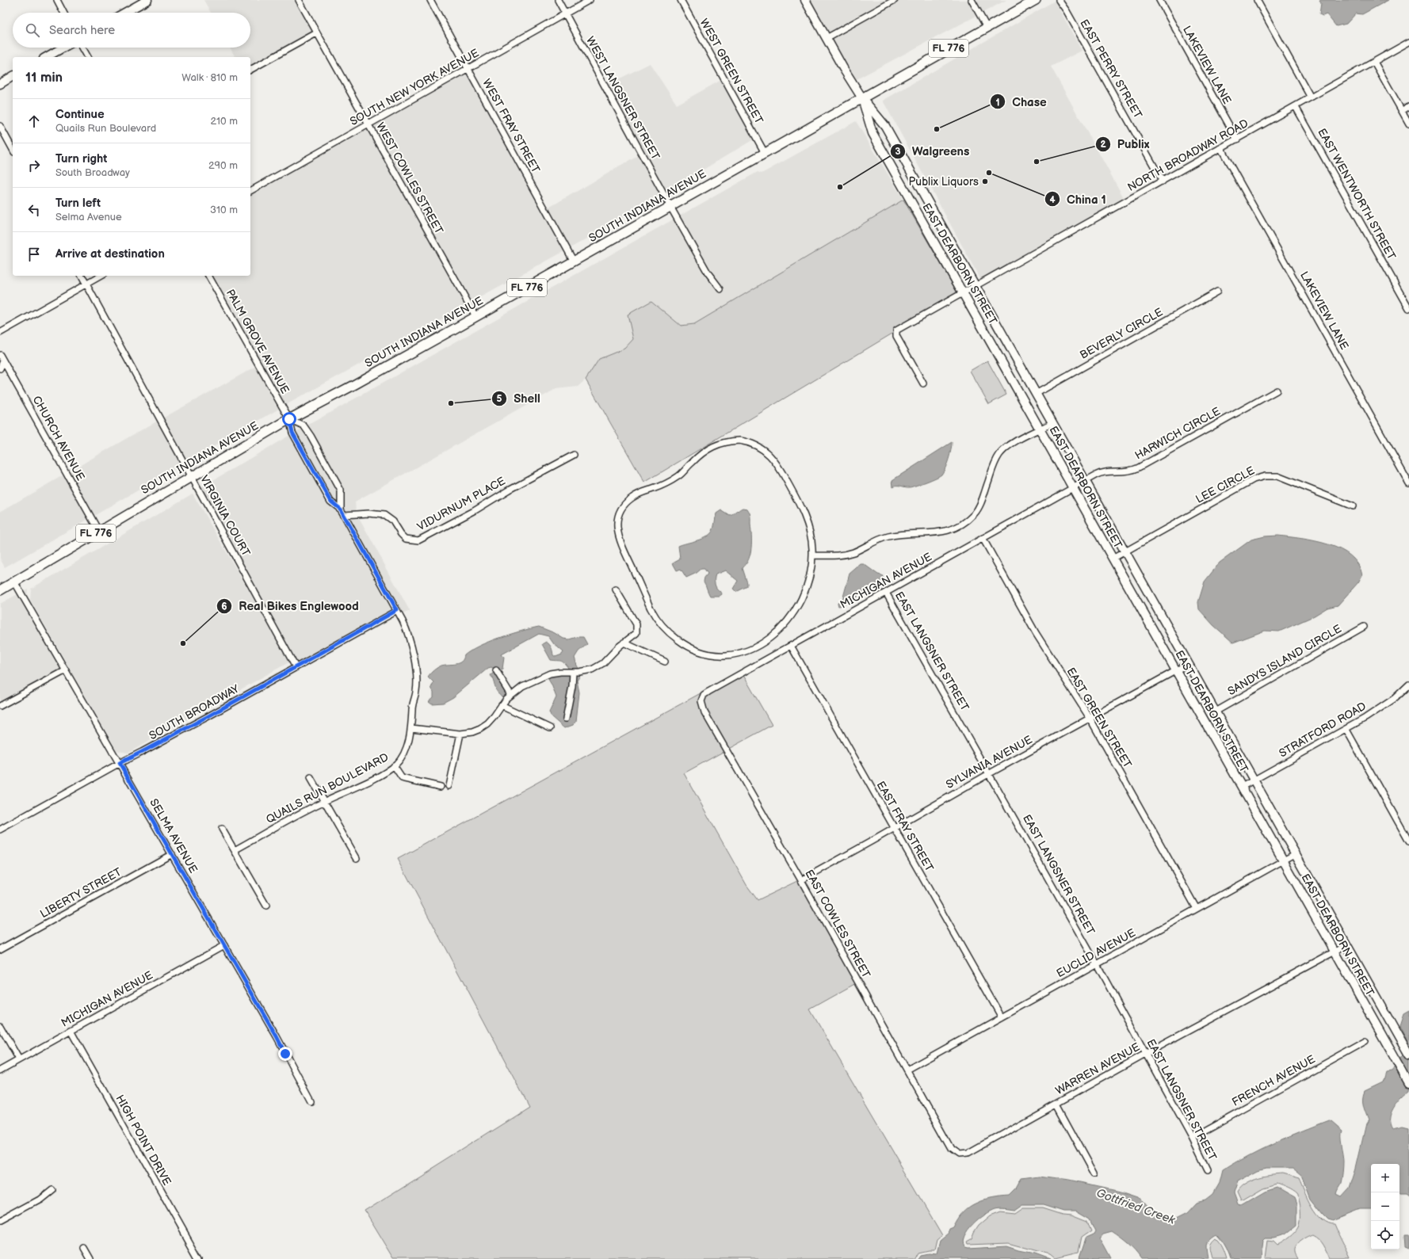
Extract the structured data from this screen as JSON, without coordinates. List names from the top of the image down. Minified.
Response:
{"streets":{"main road":["FL 776","SOUTH INDIANA AVENUE","EAST DEARBORN STREET"],"street":["LAKEVIEW LANE","EAST PERRY STREET","WEST GREEN STREET","SOUTH NEW YORK AVENUE","WEST LANGSNER STREET","WEST FRAY STREET","NORTH BROADWAY ROAD","WEST COWLES STREET","EAST WENTWORTH STREET","BEVERLY CIRCLE","PALM GROVE AVENUE","HARWICH CIRCLE","CHURCH AVENUE","LEE CIRCLE","VIDURNUM PLACE","VIRGINIA COURT","MICHIGAN AVENUE","EAST LANGSNER STREET","SANDYS ISLAND CIRCLE","SOUTH BROADWAY","EAST GREEN STREET","STRATFORD ROAD","SYLVANIA AVENUE","QUAILS RUN BOULEVARD","EAST FRAY STREET","SELMA AVENUE","LIBERTY STREET","EAST COWLES STREET","EUCLID AVENUE","WARREN AVENUE","FRENCH AVENUE","HIGH POINT DRIVE"]},"crossings":[["FL 776","SOUTH INDIANA AVENUE"],["FL 776","EAST DEARBORN STREET"],["LAKEVIEW LANE","NORTH BROADWAY ROAD"],["EAST PERRY STREET","NORTH BROADWAY ROAD"],["WEST GREEN STREET","SOUTH INDIANA AVENUE"],["SOUTH NEW YORK AVENUE","WEST LANGSNER STREET"],["SOUTH NEW YORK AVENUE","WEST FRAY STREET"],["SOUTH NEW YORK AVENUE","WEST COWLES STREET"],["WEST LANGSNER STREET","SOUTH INDIANA AVENUE"],["WEST FRAY STREET","SOUTH INDIANA AVENUE"],["NORTH BROADWAY ROAD","EAST WENTWORTH STREET"],["NORTH BROADWAY ROAD","EAST DEARBORN STREET"],["WEST COWLES STREET","SOUTH INDIANA AVENUE"],["SOUTH INDIANA AVENUE","EAST DEARBORN STREET"],["SOUTH INDIANA AVENUE","PALM GROVE AVENUE"],["SOUTH INDIANA AVENUE","CHURCH AVENUE"],["SOUTH INDIANA AVENUE","VIRGINIA COURT"],["SOUTH INDIANA AVENUE","QUAILS RUN BOULEVARD"],["SOUTH INDIANA AVENUE","SELMA AVENUE"],["EAST DEARBORN STREET","BEVERLY CIRCLE"],["EAST DEARBORN STREET","HARWICH CIRCLE"],["EAST DEARBORN STREET","LEE CIRCLE"],["EAST DEARBORN STREET","MICHIGAN AVENUE"],["EAST DEARBORN STREET","SANDYS ISLAND CIRCLE"],["EAST DEARBORN STREET","STRATFORD ROAD"],["EAST DEARBORN STREET","SYLVANIA AVENUE"],["EAST DEARBORN STREET","EUCLID AVENUE"],["EAST DEARBORN STREET","WARREN AVENUE"],["PALM GROVE AVENUE","QUAILS RUN BOULEVARD"],["HARWICH CIRCLE","MICHIGAN AVENUE"],["VIDURNUM PLACE","QUAILS RUN BOULEVARD"],["VIRGINIA COURT","SOUTH BROADWAY"],["MICHIGAN AVENUE","EAST LANGSNER STREET"],["MICHIGAN AVENUE","EAST GREEN STREET"],["MICHIGAN AVENUE","EAST FRAY STREET"],["MICHIGAN AVENUE","SELMA AVENUE"],["MICHIGAN AVENUE","EAST COWLES STREET"],["MICHIGAN AVENUE","HIGH POINT DRIVE"],["EAST LANGSNER STREET","SYLVANIA AVENUE"],["EAST LANGSNER STREET","EUCLID AVENUE"],["EAST LANGSNER STREET","WARREN AVENUE"],["EAST LANGSNER STREET","FRENCH AVENUE"],["SOUTH BROADWAY","QUAILS RUN BOULEVARD"],["SOUTH BROADWAY","SELMA AVENUE"],["EAST GREEN STREET","SYLVANIA AVENUE"],["EAST GREEN STREET","EUCLID AVENUE"],["SYLVANIA AVENUE","EAST FRAY STREET"],["SYLVANIA AVENUE","EAST COWLES STREET"],["EAST FRAY STREET","EUCLID AVENUE"],["SELMA AVENUE","LIBERTY STREET"],["EAST COWLES STREET","EUCLID AVENUE"],["EAST COWLES STREET","WARREN AVENUE"]],"water":["Gottfried Creek"],"places":["Chase","Publix","China 1","Publix Liquors","Walgreens","Shell","Real Bikes Englewood"],"page":{"search":"Search here","heading":["11 min","Walk · 810 m"],"list":[["Continue","Quails Run Boulevard","210 m"],["Turn right","South Broadway","290 m"],["Turn left","Selma Avenue","310 m"],"Arrive at destination"],"map_buttons":["+","−"]}}
